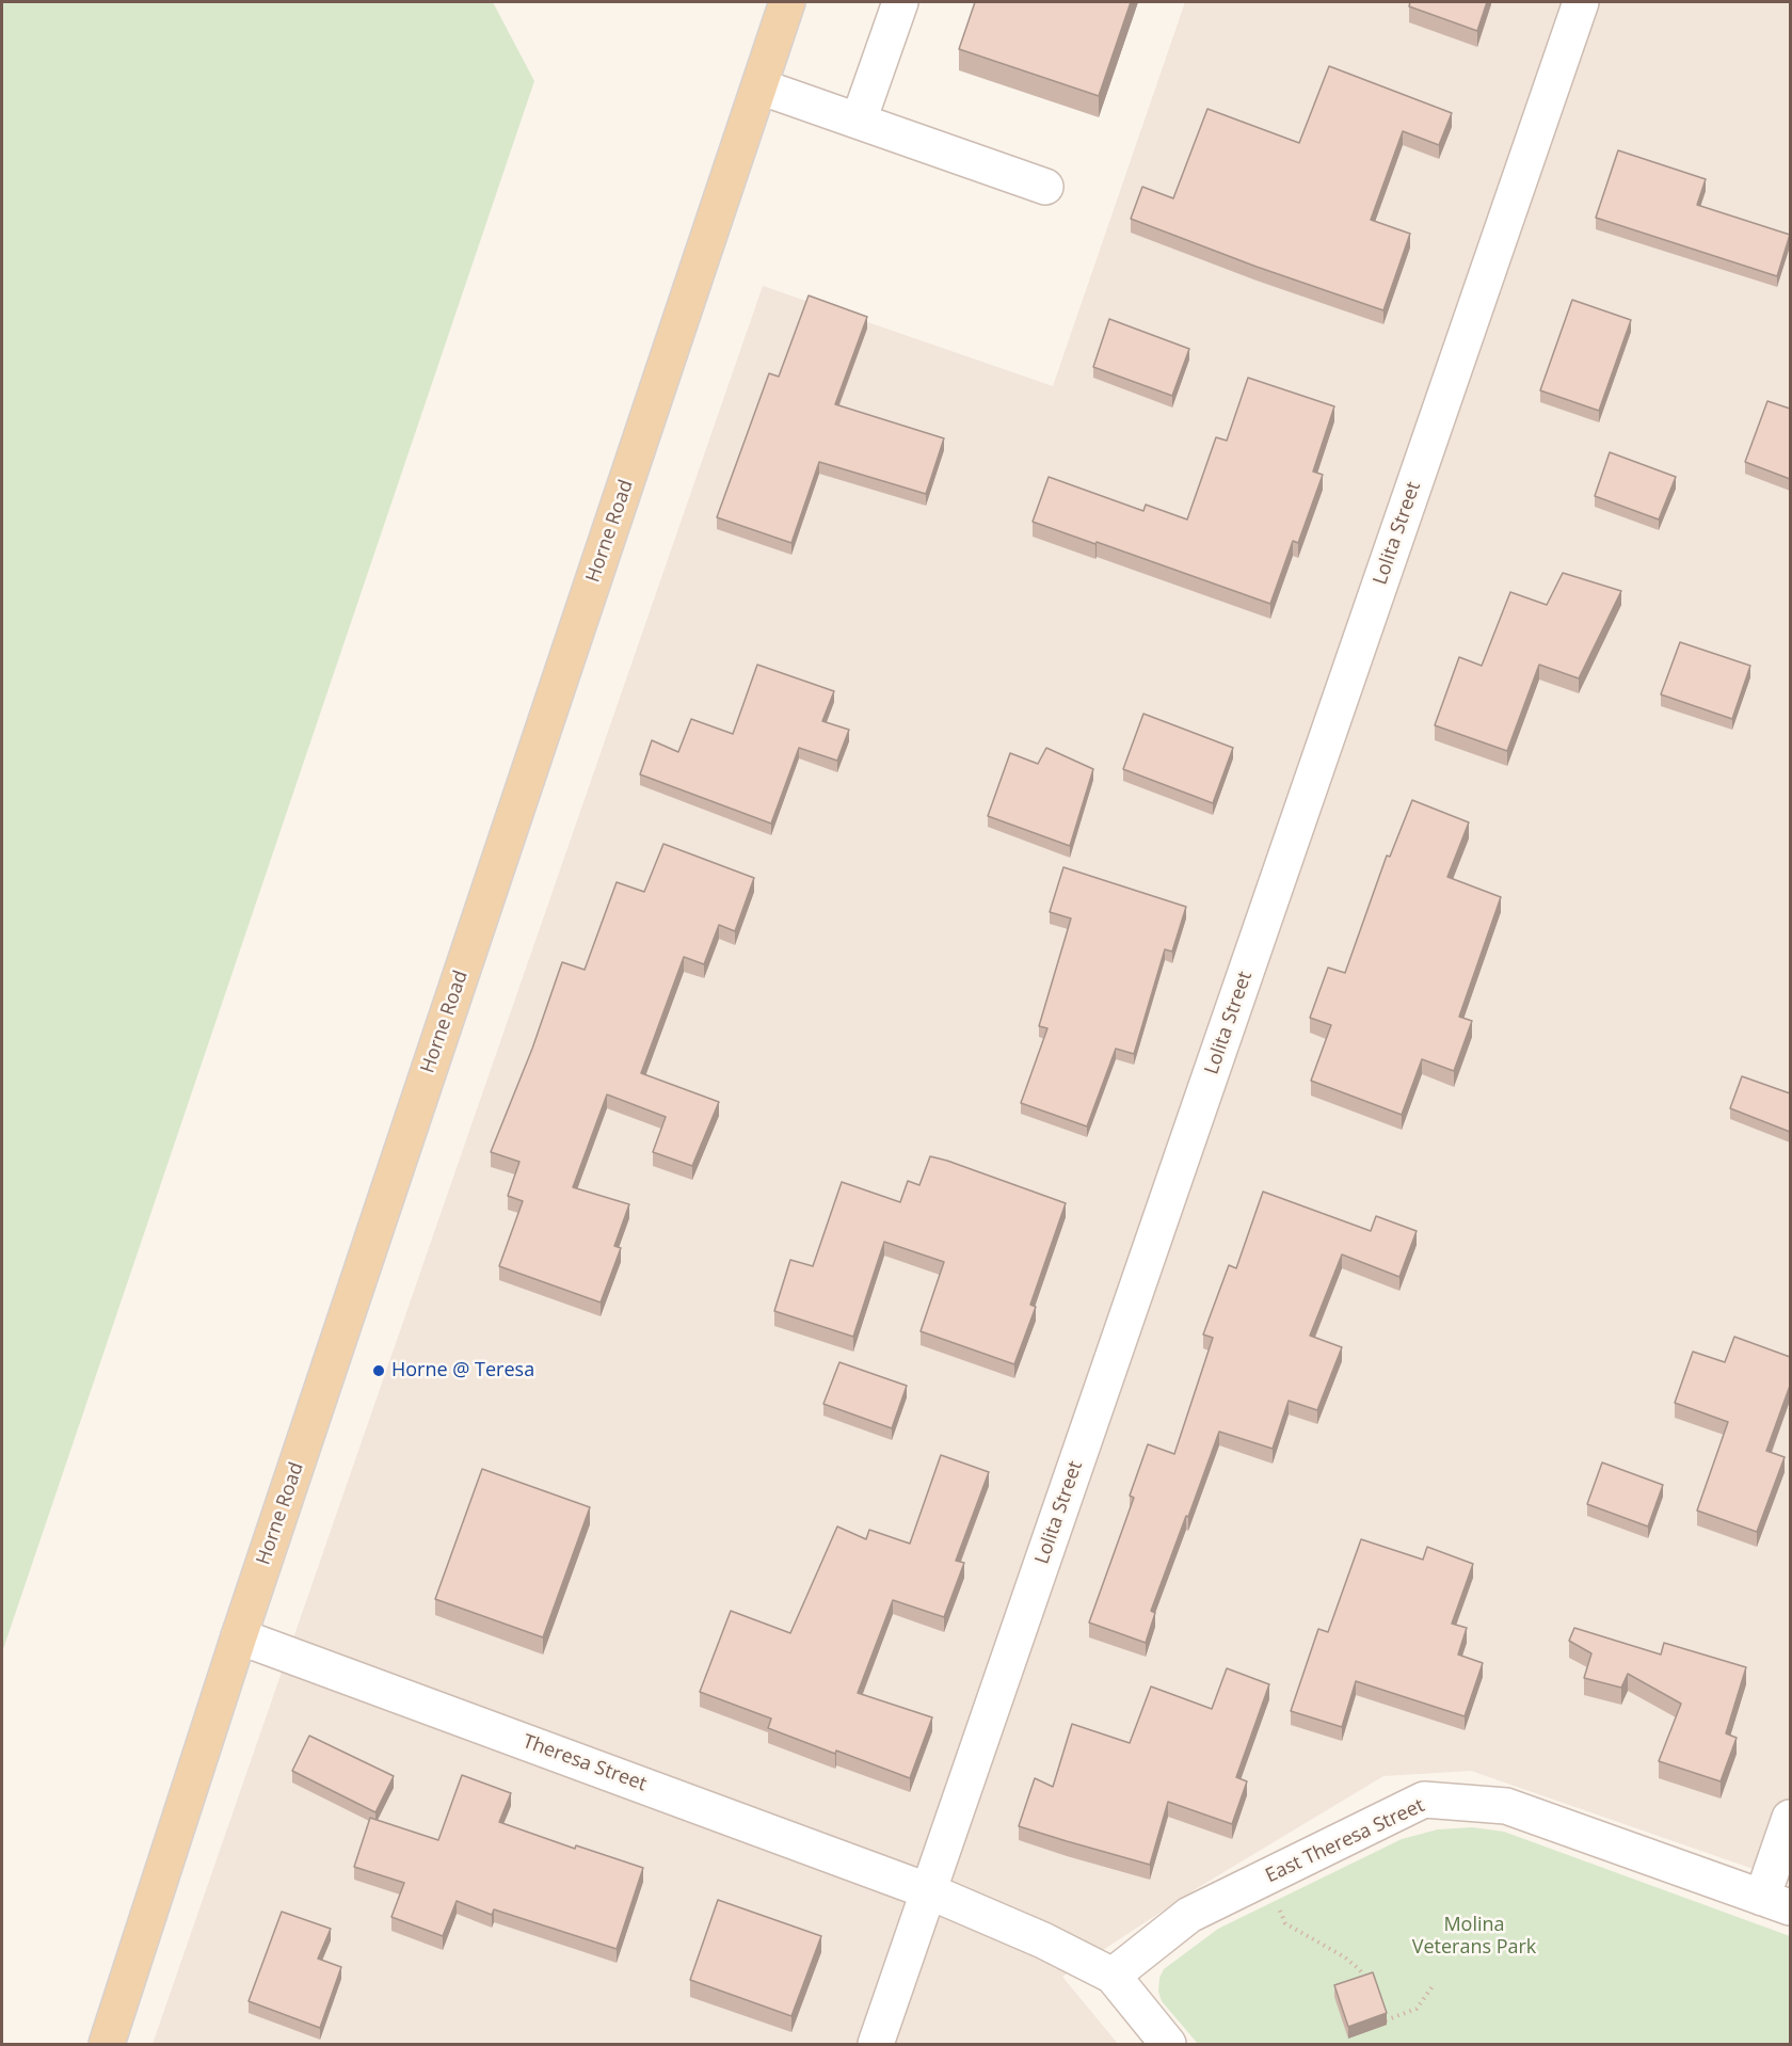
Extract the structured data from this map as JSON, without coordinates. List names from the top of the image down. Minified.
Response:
{"streets":{"main road":["Horne Road"],"street":["Lolita Street","Theresa Street","East Theresa Street"]},"crossings":[["Horne Road","Theresa Street"],["Lolita Street","Theresa Street"]],"parks":["Molina Veterans Park"],"places":["Horne @ Teresa"]}
